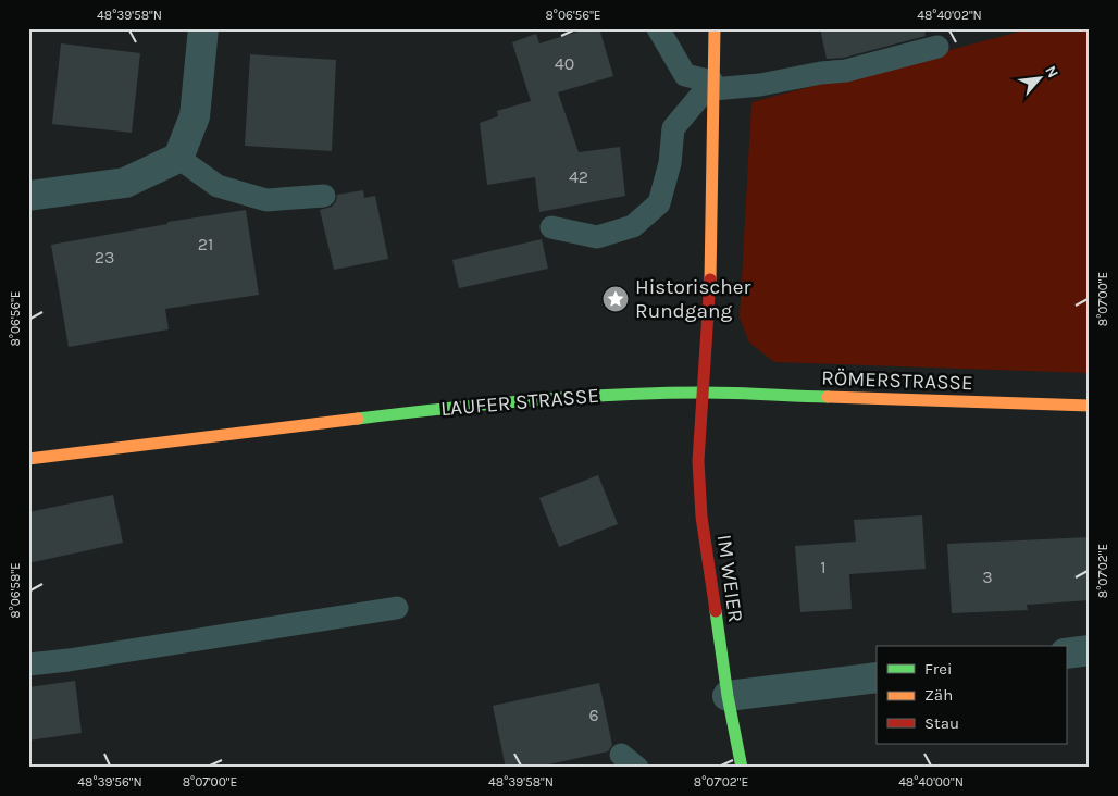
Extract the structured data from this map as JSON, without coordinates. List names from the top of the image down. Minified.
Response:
{"streets":{"main road":["RÖMERSTRASSE","LAUFER STRASSE","IM WEIER"]},"crossings":[["RÖMERSTRASSE","LAUFER STRASSE"],["RÖMERSTRASSE","IM WEIER"],["LAUFER STRASSE","IM WEIER"]],"places":{"place":["Historischer Rundgang"]},"house_numbers":["40","42","21","23","1","3","6"],"legend":["Frei","Zäh","Stau"],"north":"top right","coordinates":["48°39'58\"N","8°06'56\"E","48°40'02\"N","8°07'00\"E","8°07'02\"E","8°06'58\"E","48°39'56\"N","48°40'00\"N"]}
